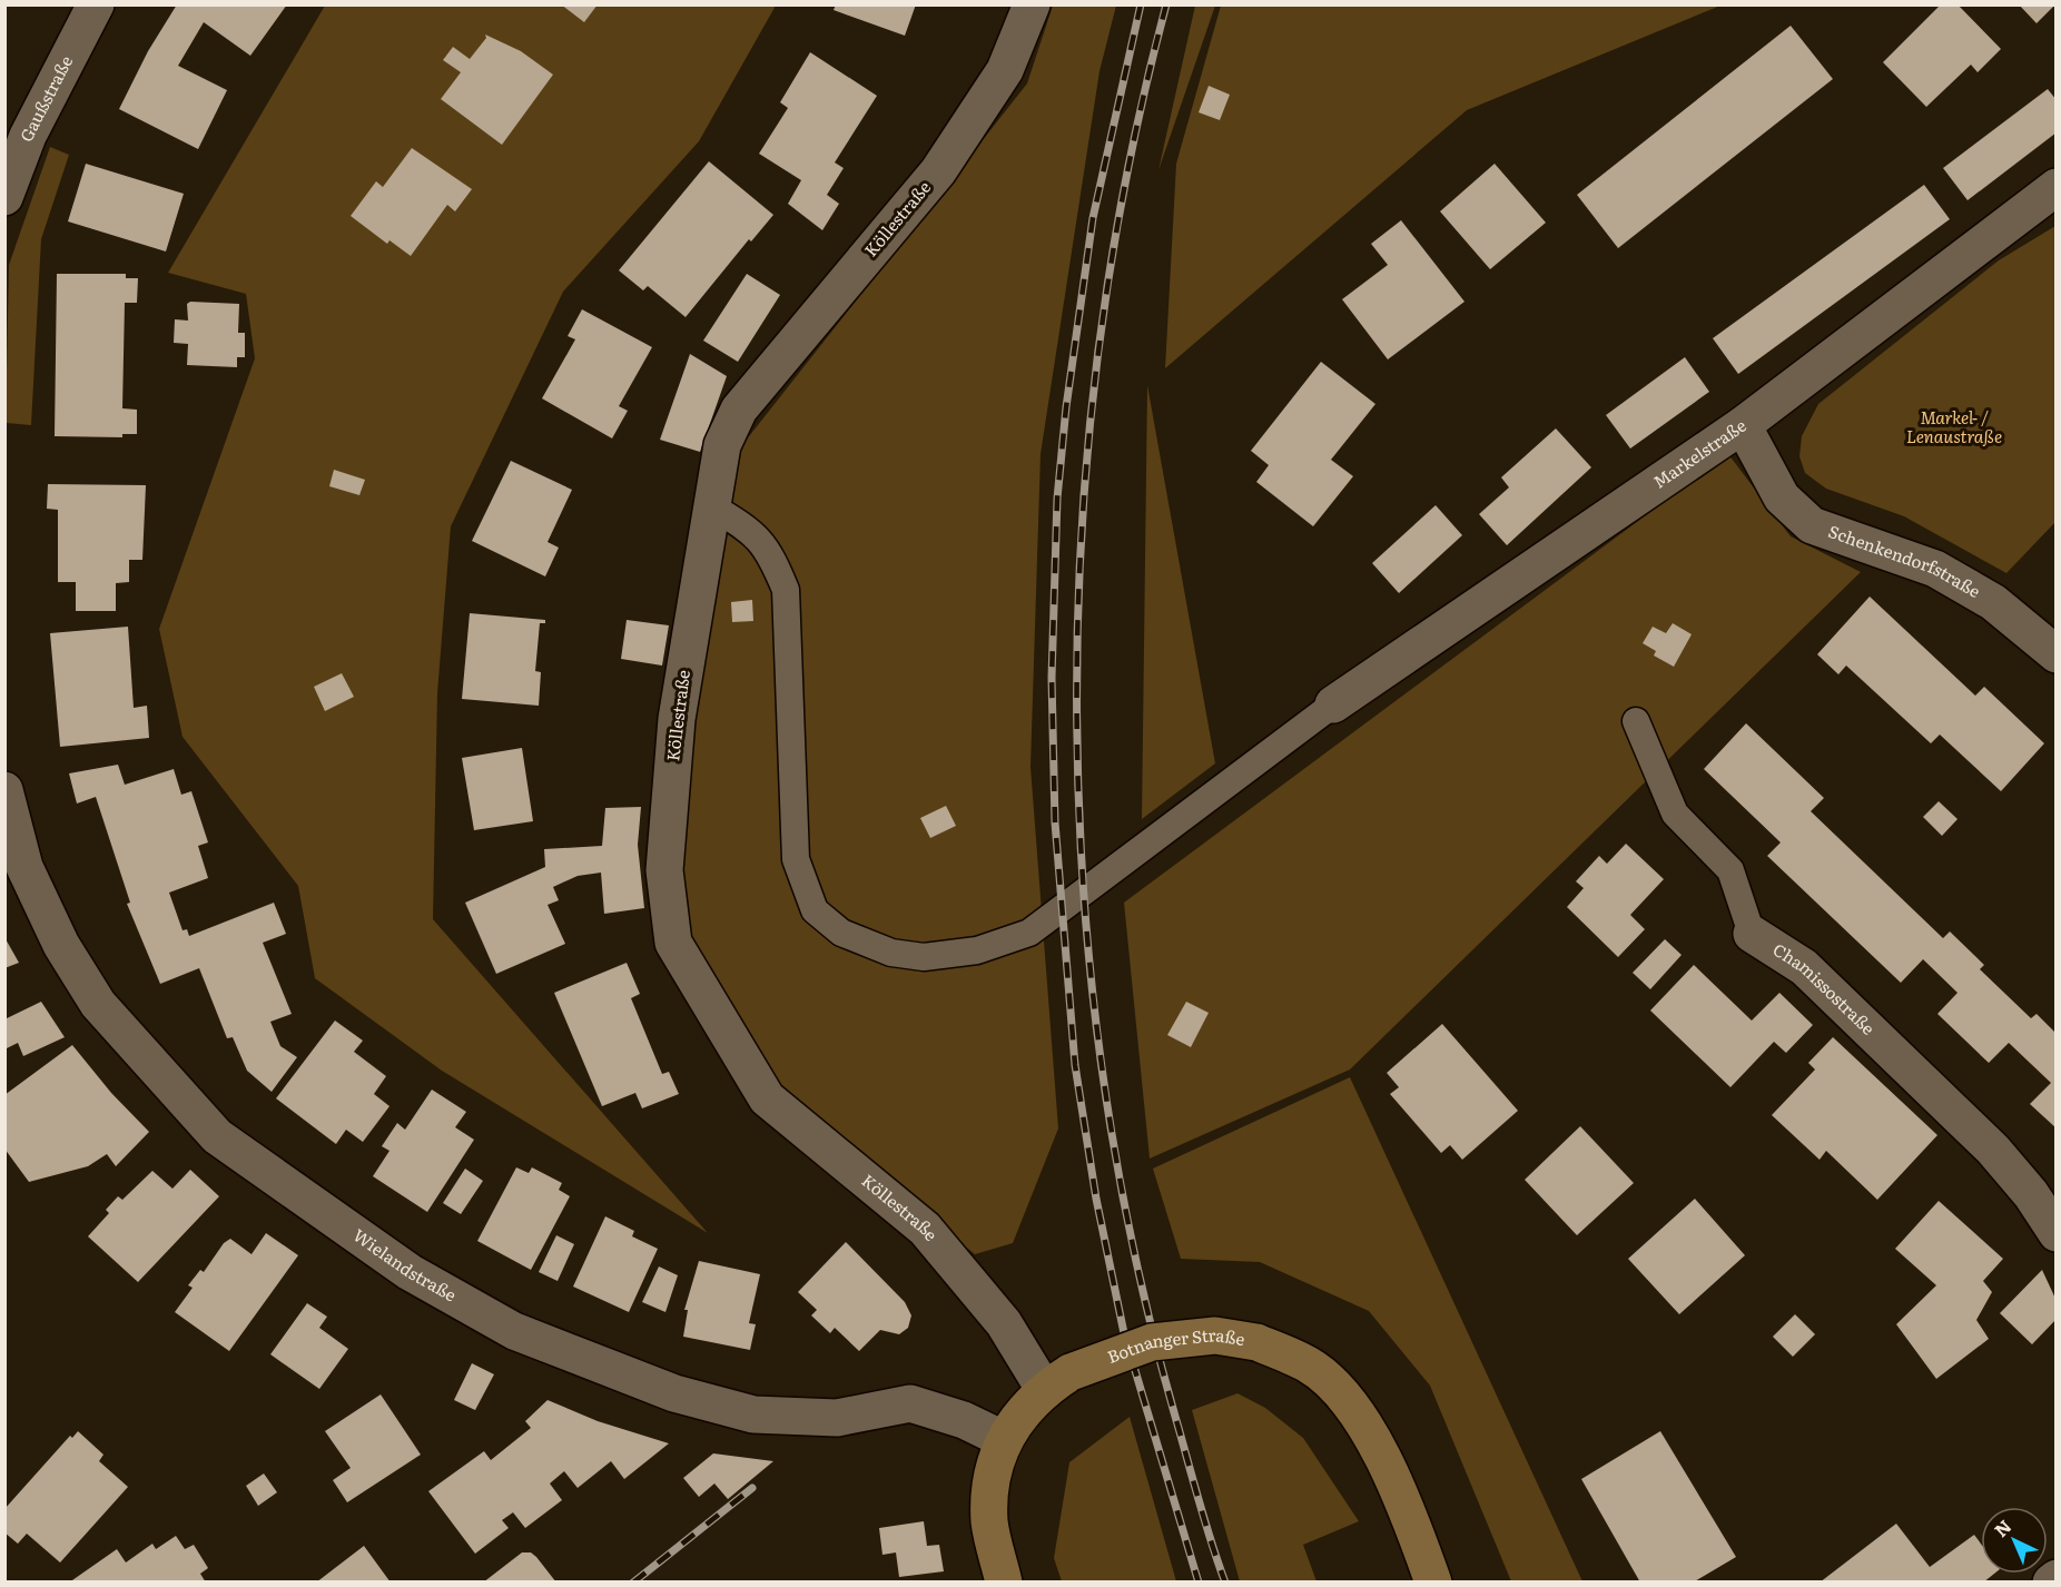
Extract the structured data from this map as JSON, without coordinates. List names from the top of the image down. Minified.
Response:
{"streets":{"main road":["Botnanger Straße"],"street":["Gaußstraße","Köllestraße","Markelstraße","Schenkendorfstraße","Chamissostraße","Wielandstraße"]},"crossings":[["Köllestraße","Botnanger Straße"],["Markelstraße","Schenkendorfstraße"]],"parks":["Markel- / Lenaustraße"],"north":"top left"}
